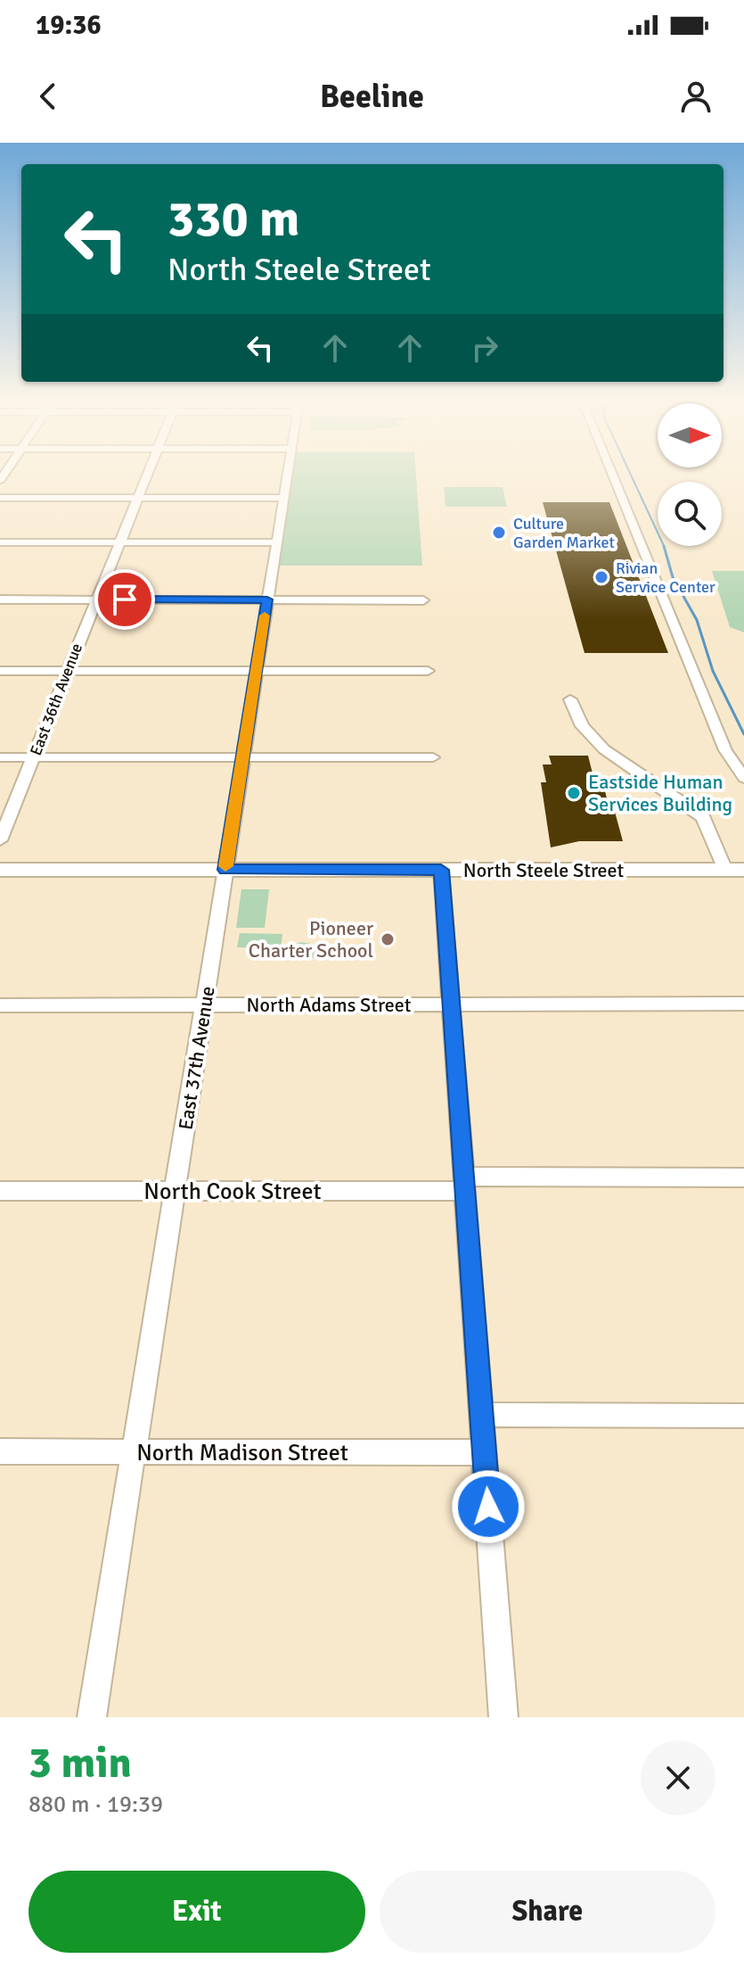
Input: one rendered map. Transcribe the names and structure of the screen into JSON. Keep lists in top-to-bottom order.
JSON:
{
  "streets": {
    "street": [
      "East 36th Avenue",
      "North Steele Street",
      "North Adams Street",
      "East 37th Avenue",
      "North Cook Street",
      "North Madison Street"
    ]
  },
  "crossings": [
    ["North Steele Street", "East 37th Avenue"],
    ["North Adams Street", "East 37th Avenue"],
    ["East 37th Avenue", "North Cook Street"],
    ["East 37th Avenue", "North Madison Street"]
  ],
  "places": [
    "Culture Garden Market",
    "Rivian Service Center",
    "Eastside Human Services Building",
    "Pioneer Charter School"
  ],
  "north": "right",
  "page": {
    "status": "19:36",
    "header": "Beeline",
    "turn": ["330 m", "North Steele Street"],
    "heading": ["3 min", "880 m · 19:39"],
    "buttons": ["Exit", "Share"]
  }
}
